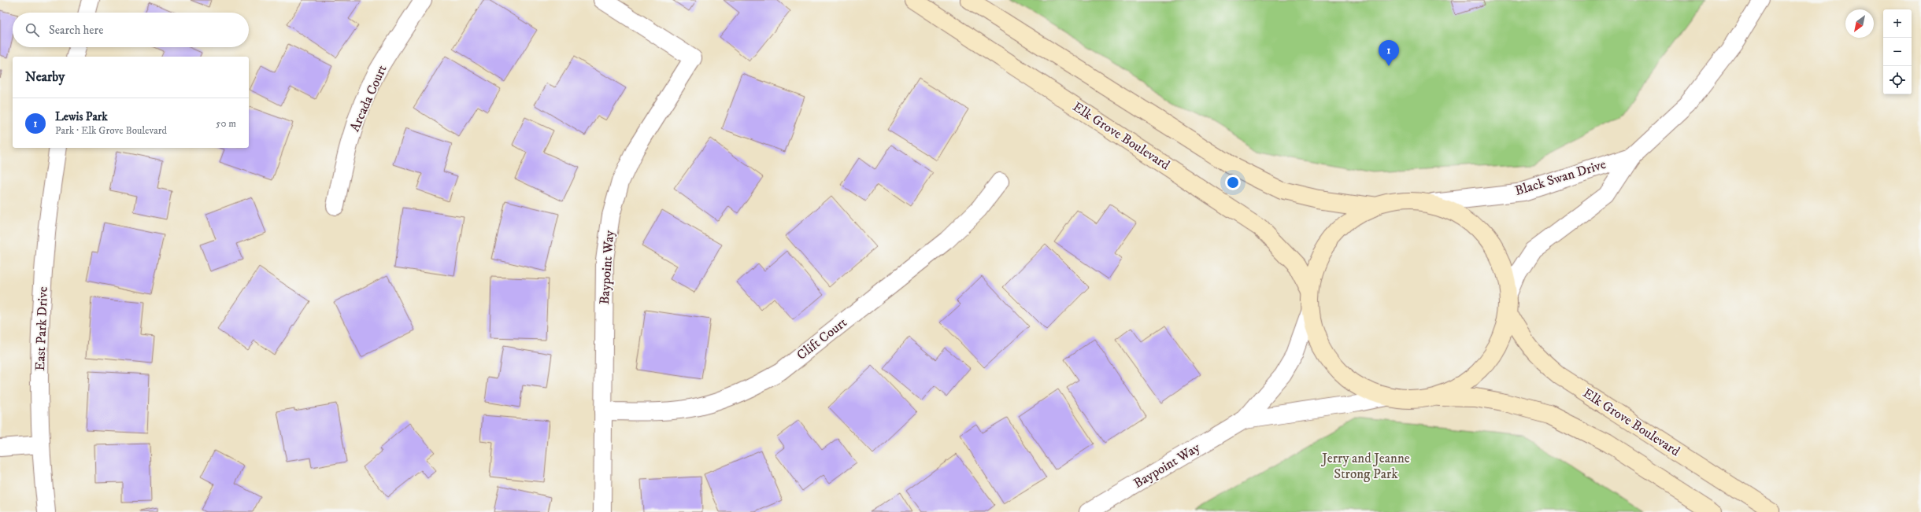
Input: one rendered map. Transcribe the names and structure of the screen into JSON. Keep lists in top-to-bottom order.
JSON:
{
  "streets": {
    "main road": ["Elk Grove Boulevard"],
    "street": [
      "Arcada Court",
      "Black Swan Drive",
      "Baypoint Way",
      "East Park Drive",
      "Clift Court"
    ]
  },
  "crossings": [
    ["Baypoint Way", "Clift Court"]
  ],
  "parks": ["Jerry and Jeanne Strong Park"],
  "north": "bottom left",
  "page": {
    "map_buttons": ["+", "−"],
    "search": "Search here",
    "pins": "1",
    "heading": "Nearby",
    "list": [
      {
        "mark": "1",
        "name": "Lewis Park",
        "note": "Park · Elk Grove Boulevard",
        "value": "50 m"
      }
    ]
  }
}
